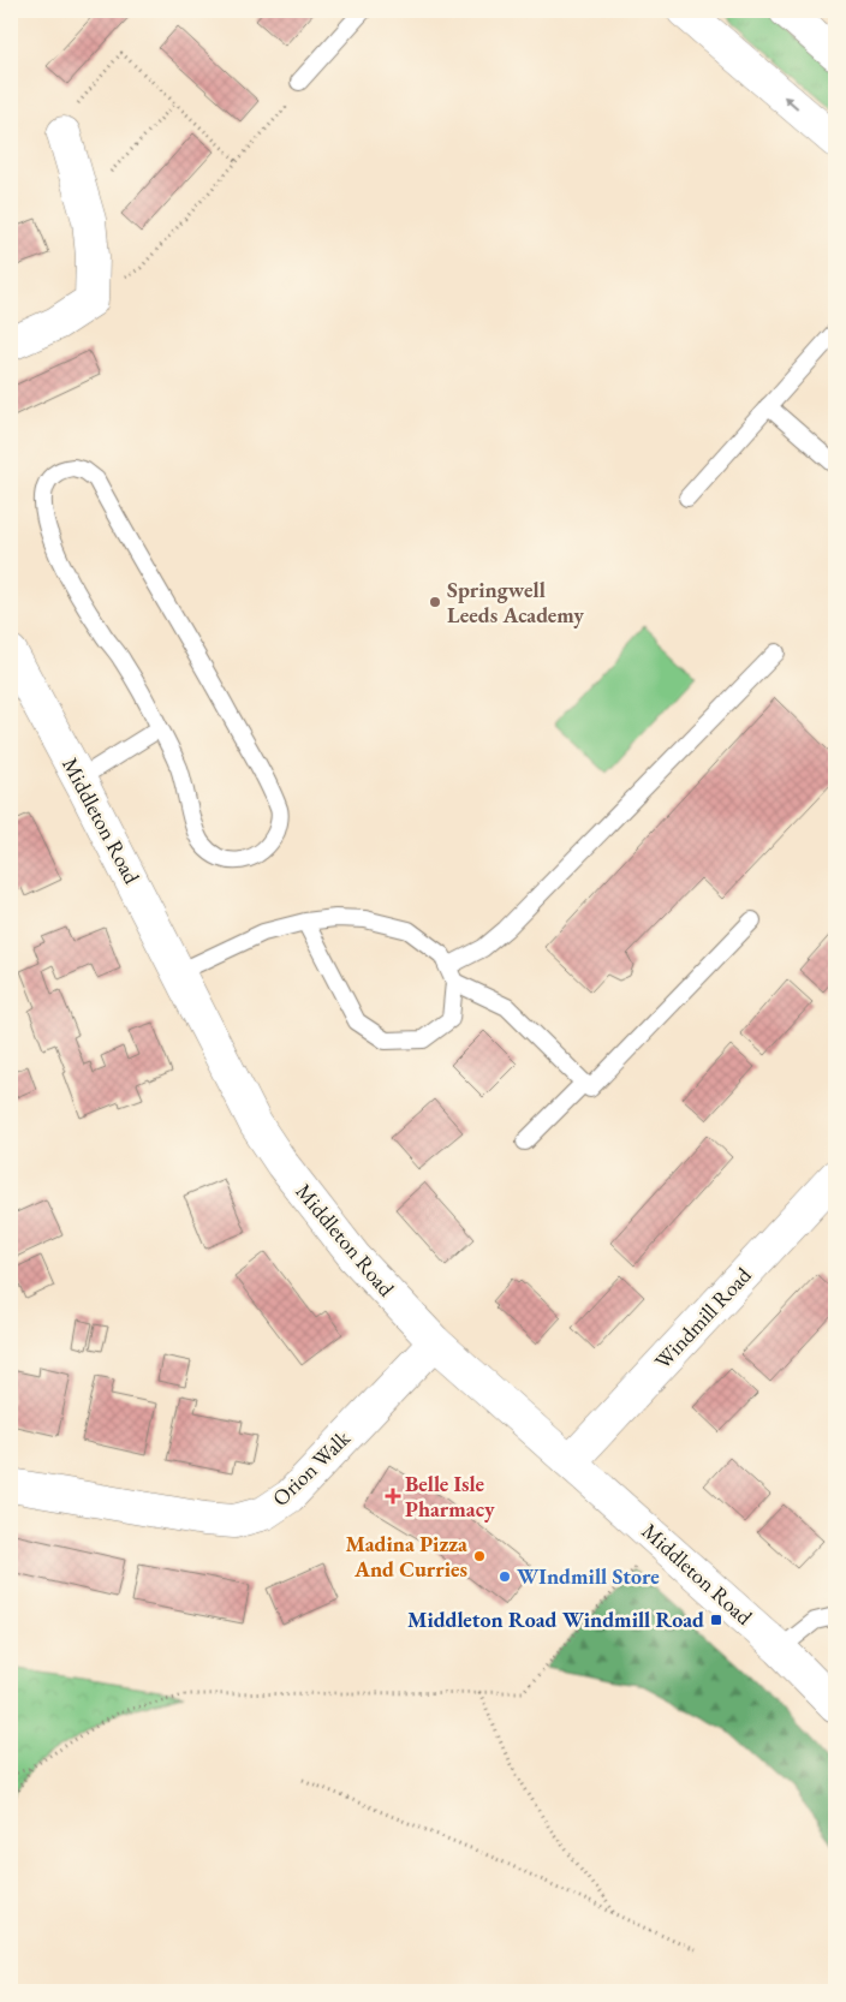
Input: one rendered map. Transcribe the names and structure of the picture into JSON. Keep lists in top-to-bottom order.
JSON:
{
  "streets": {
    "street": ["Middleton Road", "Windmill Road", "Orion Walk"]
  },
  "crossings": [
    ["Middleton Road", "Windmill Road"],
    ["Middleton Road", "Orion Walk"]
  ],
  "places": {
    "other": ["Springwell Leeds Academy", "Madina Pizza And Curries", "WIndmill Store"],
    "health": ["Belle Isle Pharmacy"],
    "transit": ["Middleton Road Windmill Road"]
  }
}
